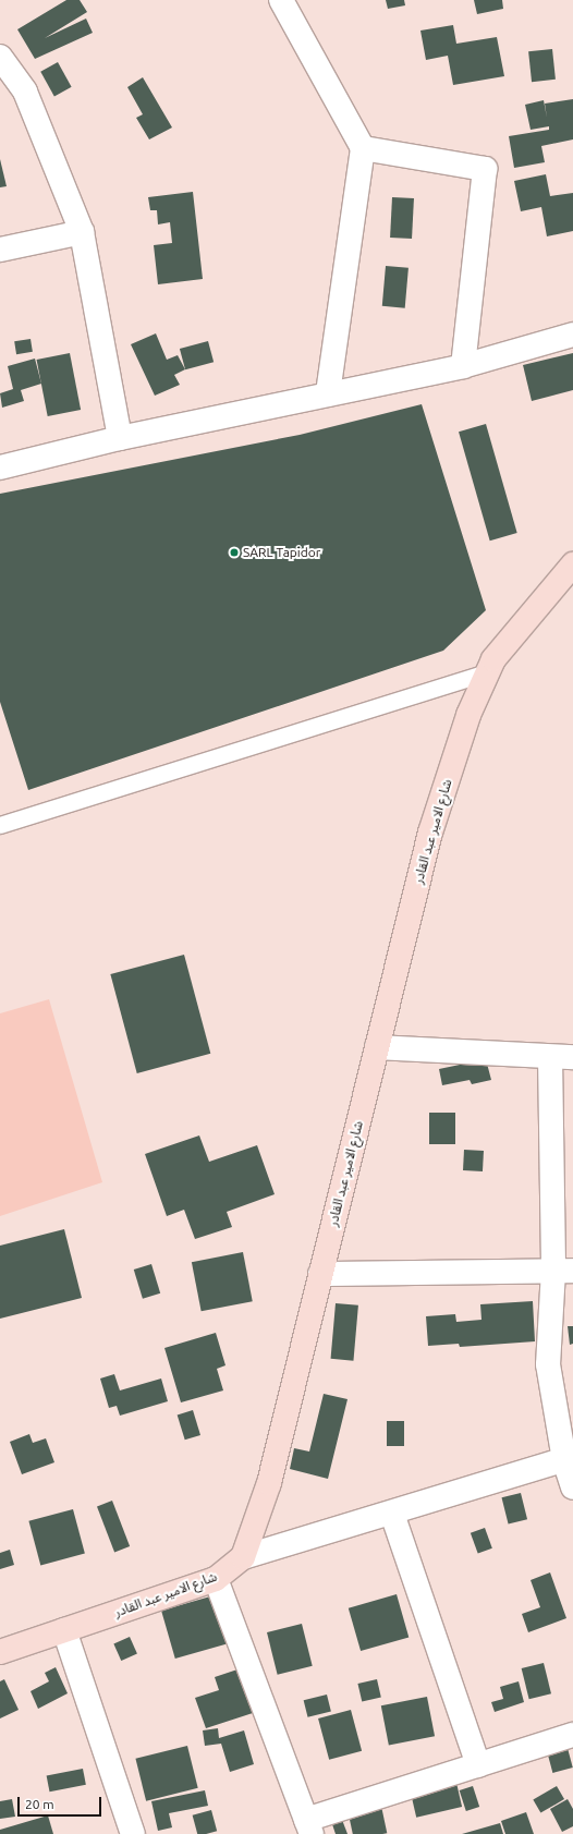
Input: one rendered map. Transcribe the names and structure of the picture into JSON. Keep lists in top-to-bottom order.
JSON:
{
  "streets": {
    "main road": ["شارع الامير عبد القادر"]
  },
  "places": ["SARL Tapidor"],
  "scale_bar": "20 m"
}
